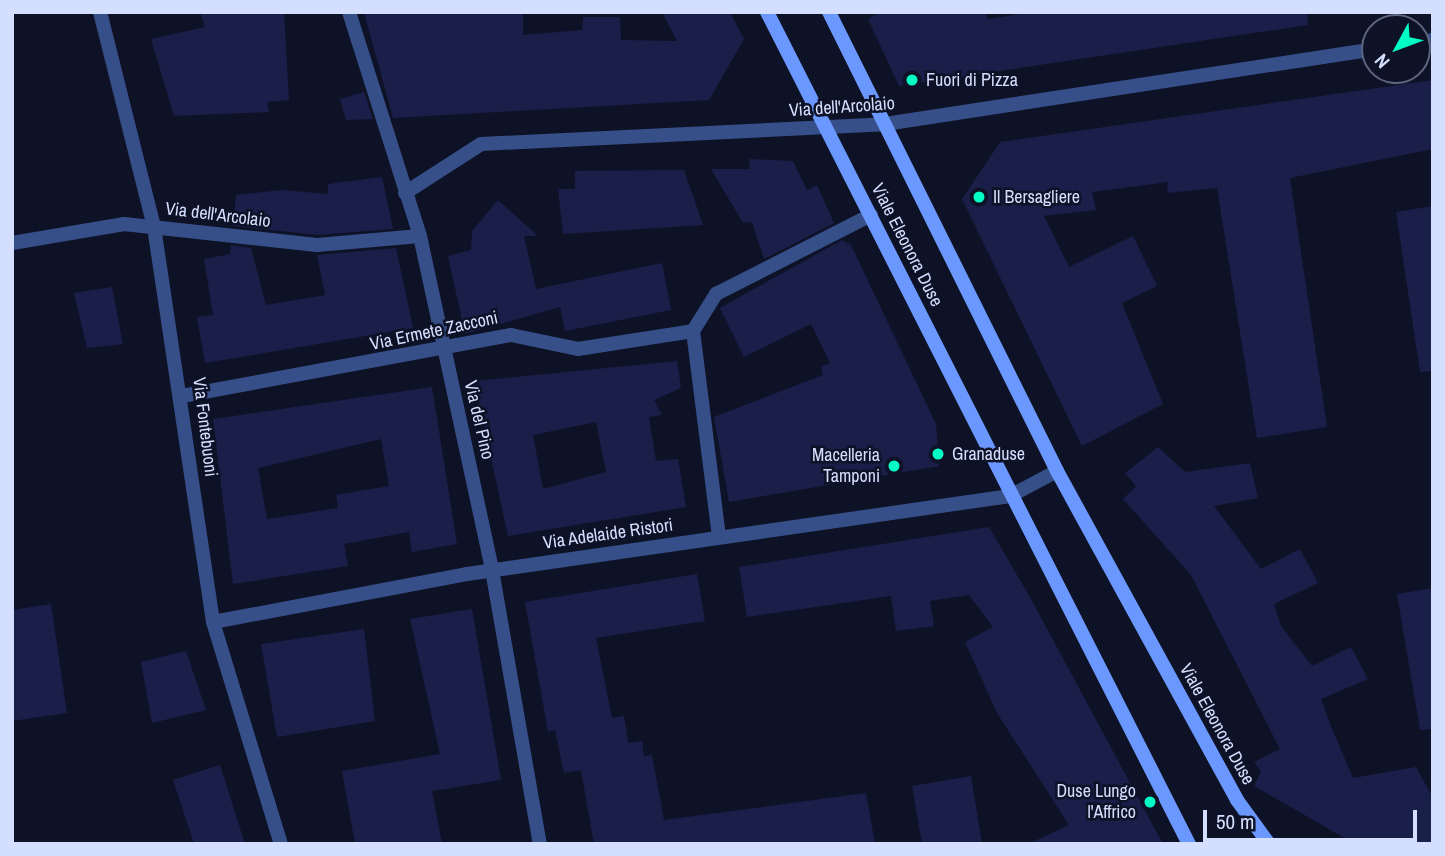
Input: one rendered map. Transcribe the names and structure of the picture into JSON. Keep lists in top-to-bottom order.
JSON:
{
  "streets": {
    "main road": ["Viale Eleonora Duse"],
    "street": [
      "Via dell'Arcolaio",
      "Via Ermete Zacconi",
      "Via del Pino",
      "Via Fontebuoni",
      "Via Adelaide Ristori"
    ]
  },
  "crossings": [
    ["Via dell'Arcolaio", "Viale Eleonora Duse"],
    ["Via dell'Arcolaio", "Via del Pino"],
    ["Via dell'Arcolaio", "Via Fontebuoni"],
    ["Viale Eleonora Duse", "Via Adelaide Ristori"],
    ["Via Ermete Zacconi", "Via del Pino"],
    ["Via Ermete Zacconi", "Via Fontebuoni"],
    ["Via del Pino", "Via Adelaide Ristori"],
    ["Via Fontebuoni", "Via Adelaide Ristori"]
  ],
  "places": [
    "Fuori di Pizza",
    "Il Bersagliere",
    "Granaduse",
    "Macelleria Tamponi",
    "Duse Lungo l'Affrico"
  ],
  "scale_bar": "50 m",
  "north": "bottom left"
}
